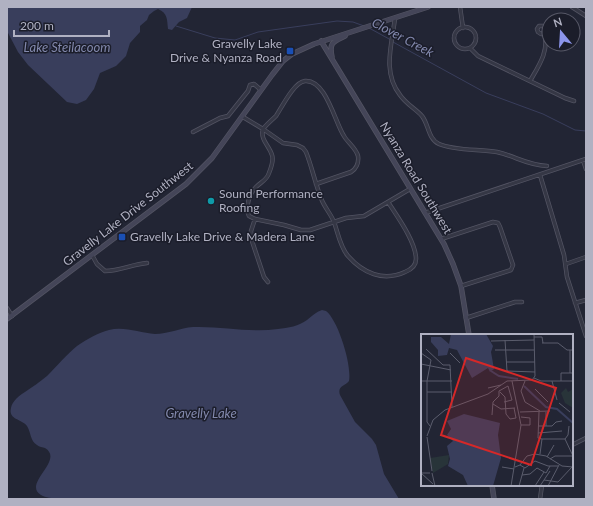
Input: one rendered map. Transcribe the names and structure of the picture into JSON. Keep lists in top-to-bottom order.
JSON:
{
  "streets": {
    "main road": ["Nyanza Road Southwest", "Gravelly Lake Drive Southwest"]
  },
  "crossings": [
    ["Nyanza Road Southwest", "Gravelly Lake Drive Southwest"]
  ],
  "water": ["Clover Creek", "Lake Steilacoom", "Gravelly Lake"],
  "places": {
    "transit": ["Gravelly Lake Drive & Nyanza Road", "Gravelly Lake Drive & Madera Lane"],
    "other": ["Sound Performance Roofing"]
  },
  "scale_bar": "200 m",
  "north": "top"
}
